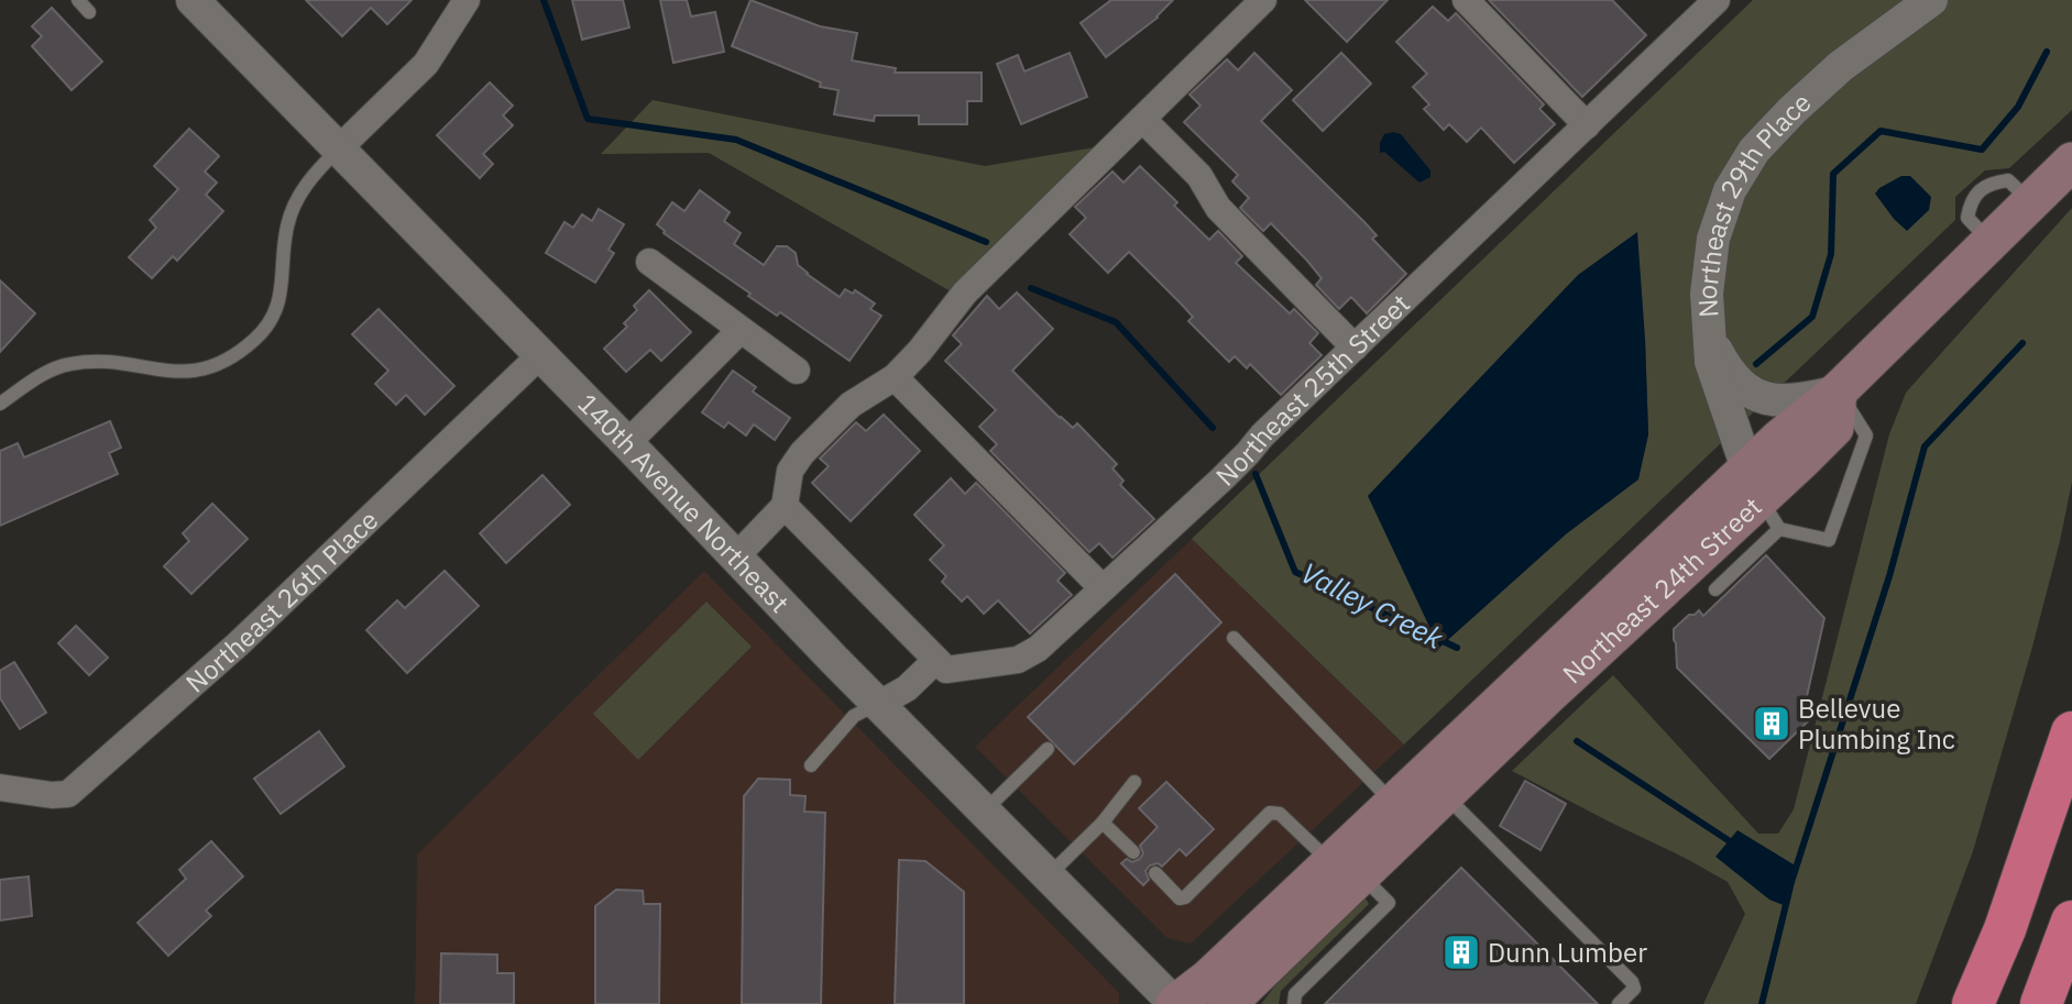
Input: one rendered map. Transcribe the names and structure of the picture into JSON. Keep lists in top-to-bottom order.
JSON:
{
  "streets": {
    "main road": ["Northeast 24th Street"],
    "street": [
      "Northeast 29th Place",
      "Northeast 25th Street",
      "140th Avenue Northeast",
      "Northeast 26th Place"
    ]
  },
  "crossings": [
    ["Northeast 29th Place", "Northeast 24th Street"],
    ["140th Avenue Northeast", "Northeast 26th Place"]
  ],
  "water": ["Valley Creek"],
  "places": {
    "building": ["Bellevue Plumbing Inc", "Dunn Lumber"]
  }
}
